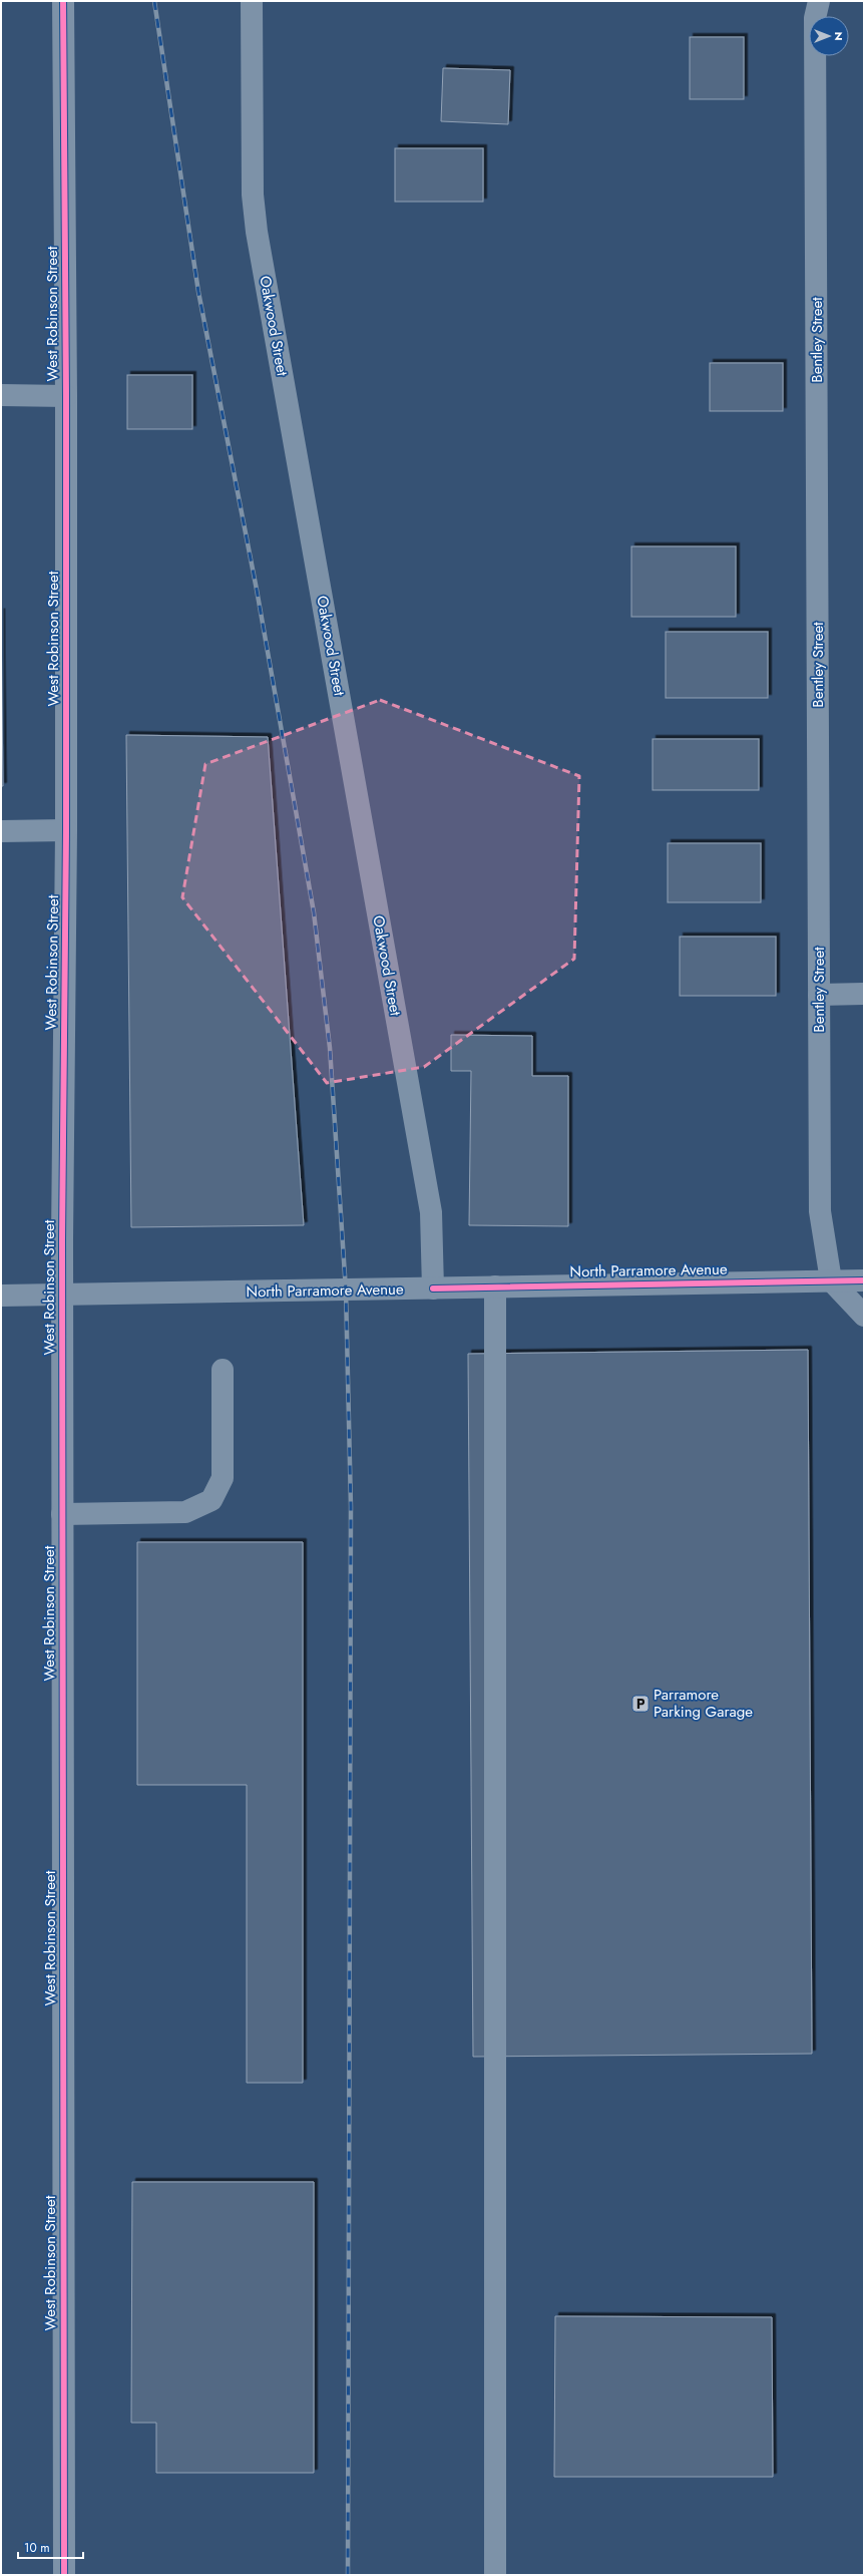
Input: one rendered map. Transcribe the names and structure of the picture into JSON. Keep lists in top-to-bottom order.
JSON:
{
  "streets": {
    "street": [
      "West Robinson Street",
      "Oakwood Street",
      "Bentley Street",
      "North Parramore Avenue"
    ]
  },
  "crossings": [
    ["West Robinson Street", "North Parramore Avenue"],
    ["Oakwood Street", "North Parramore Avenue"],
    ["Bentley Street", "North Parramore Avenue"]
  ],
  "places": {
    "parking": ["Parramore Parking Garage"]
  },
  "scale_bar": "10 m",
  "north": "right"
}
